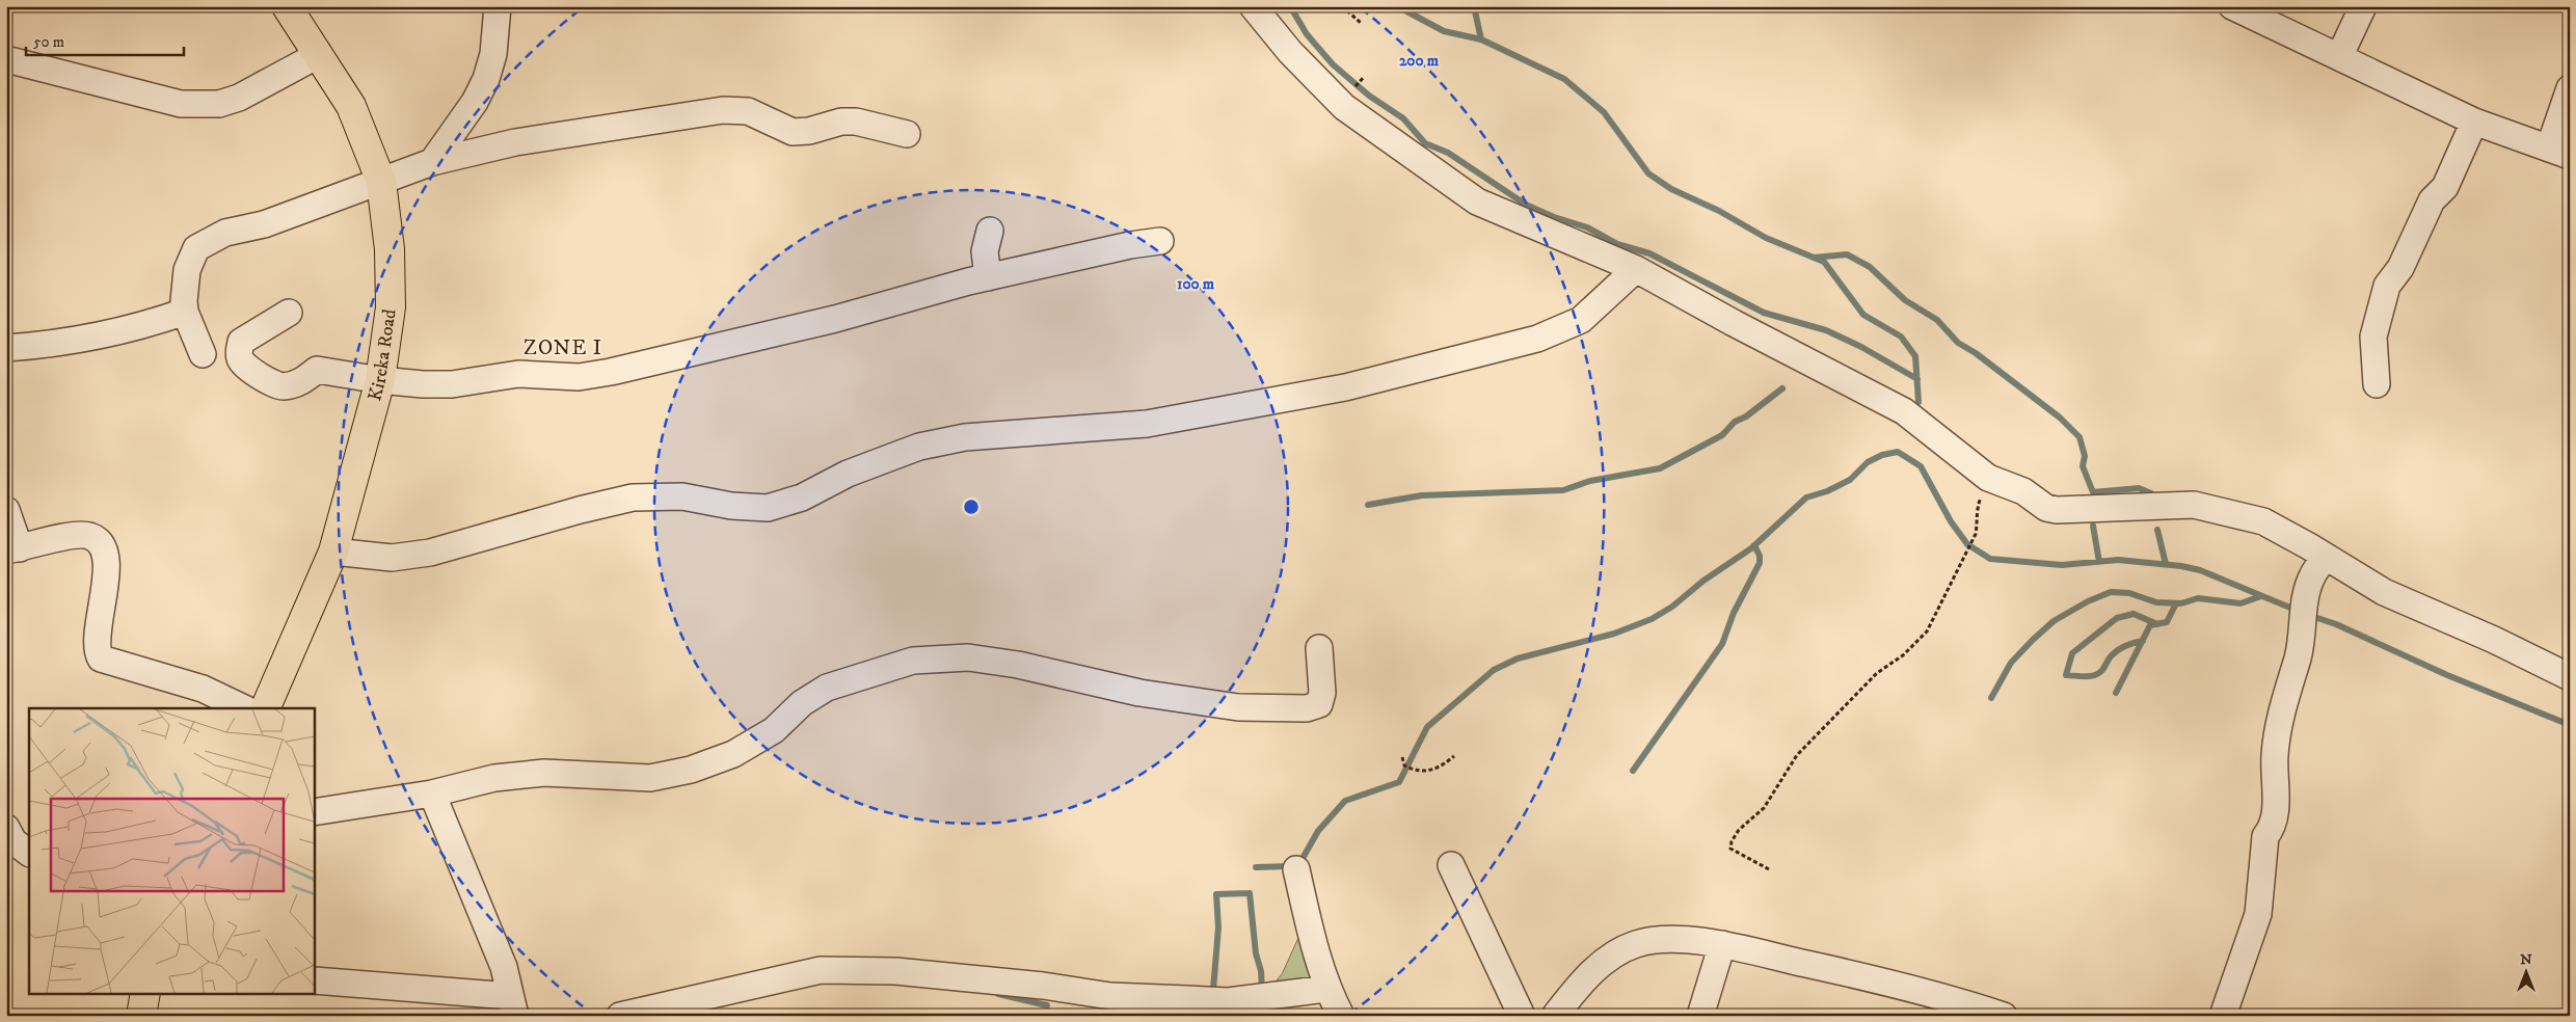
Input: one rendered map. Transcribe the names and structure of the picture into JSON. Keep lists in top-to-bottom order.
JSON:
{
  "streets": {
    "main road": ["Kireka Road"]
  },
  "districts": ["ZONE I"],
  "scale_bar": "50 m",
  "north": "top",
  "rings": ["200 m", "100 m"]
}
